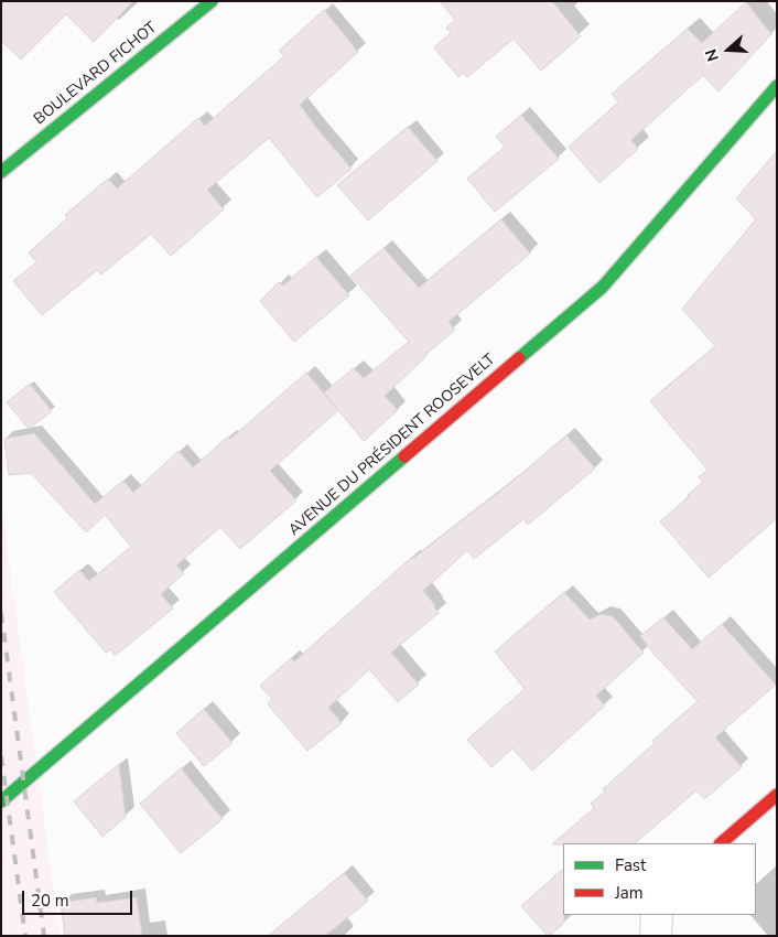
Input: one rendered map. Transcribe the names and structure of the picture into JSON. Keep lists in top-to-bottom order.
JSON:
{
  "streets": {
    "street": ["BOULEVARD FICHOT", "AVENUE DU PRÉSIDENT ROOSEVELT"]
  },
  "legend": ["Fast", "Jam"],
  "scale_bar": "20 m",
  "north": "left"
}
